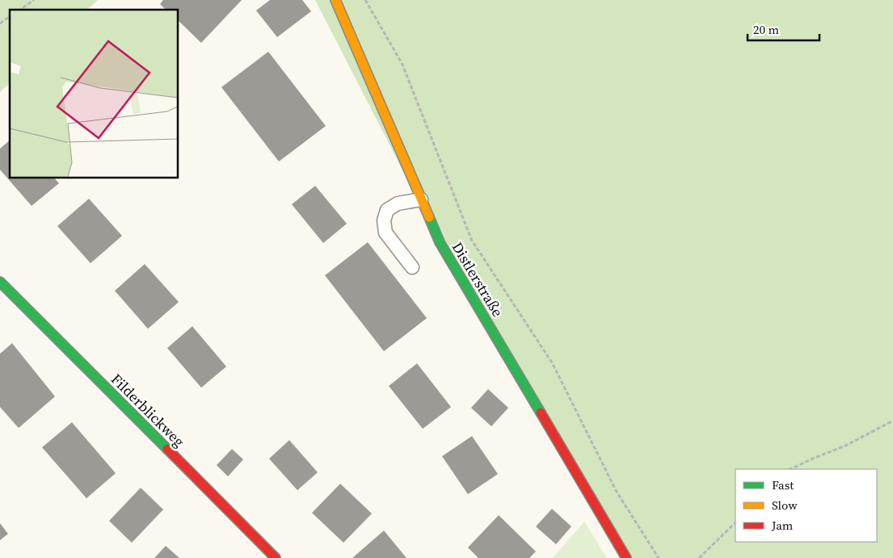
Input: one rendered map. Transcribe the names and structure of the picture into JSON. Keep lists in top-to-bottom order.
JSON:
{
  "streets": {
    "street": ["Distlerstraße", "Filderblickweg"]
  },
  "legend": ["Fast", "Slow", "Jam"],
  "scale_bar": "20 m"
}
